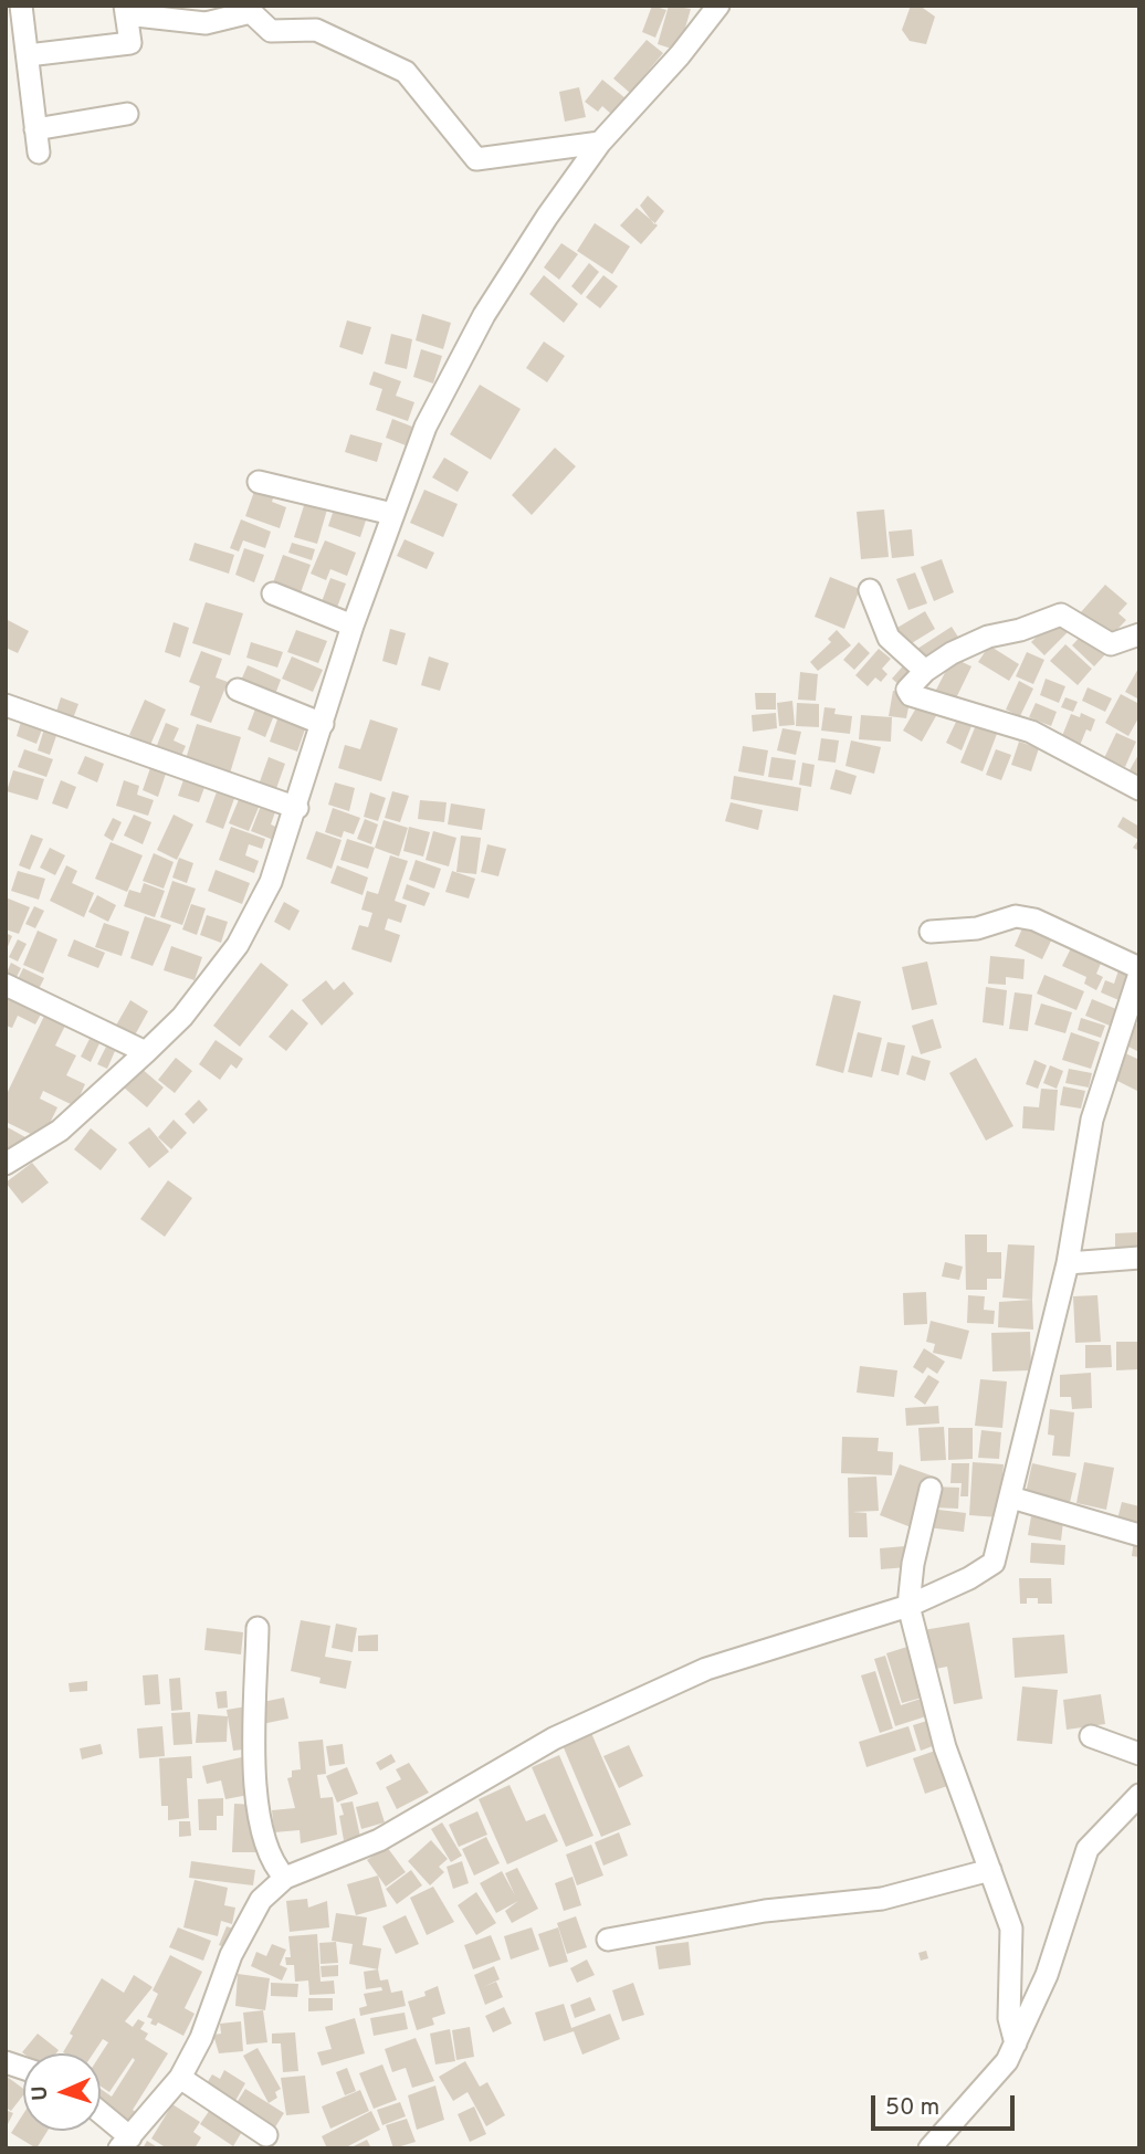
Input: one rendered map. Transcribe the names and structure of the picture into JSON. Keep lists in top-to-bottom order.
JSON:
{
  "scale_bar": "50 m",
  "north": "left"
}
